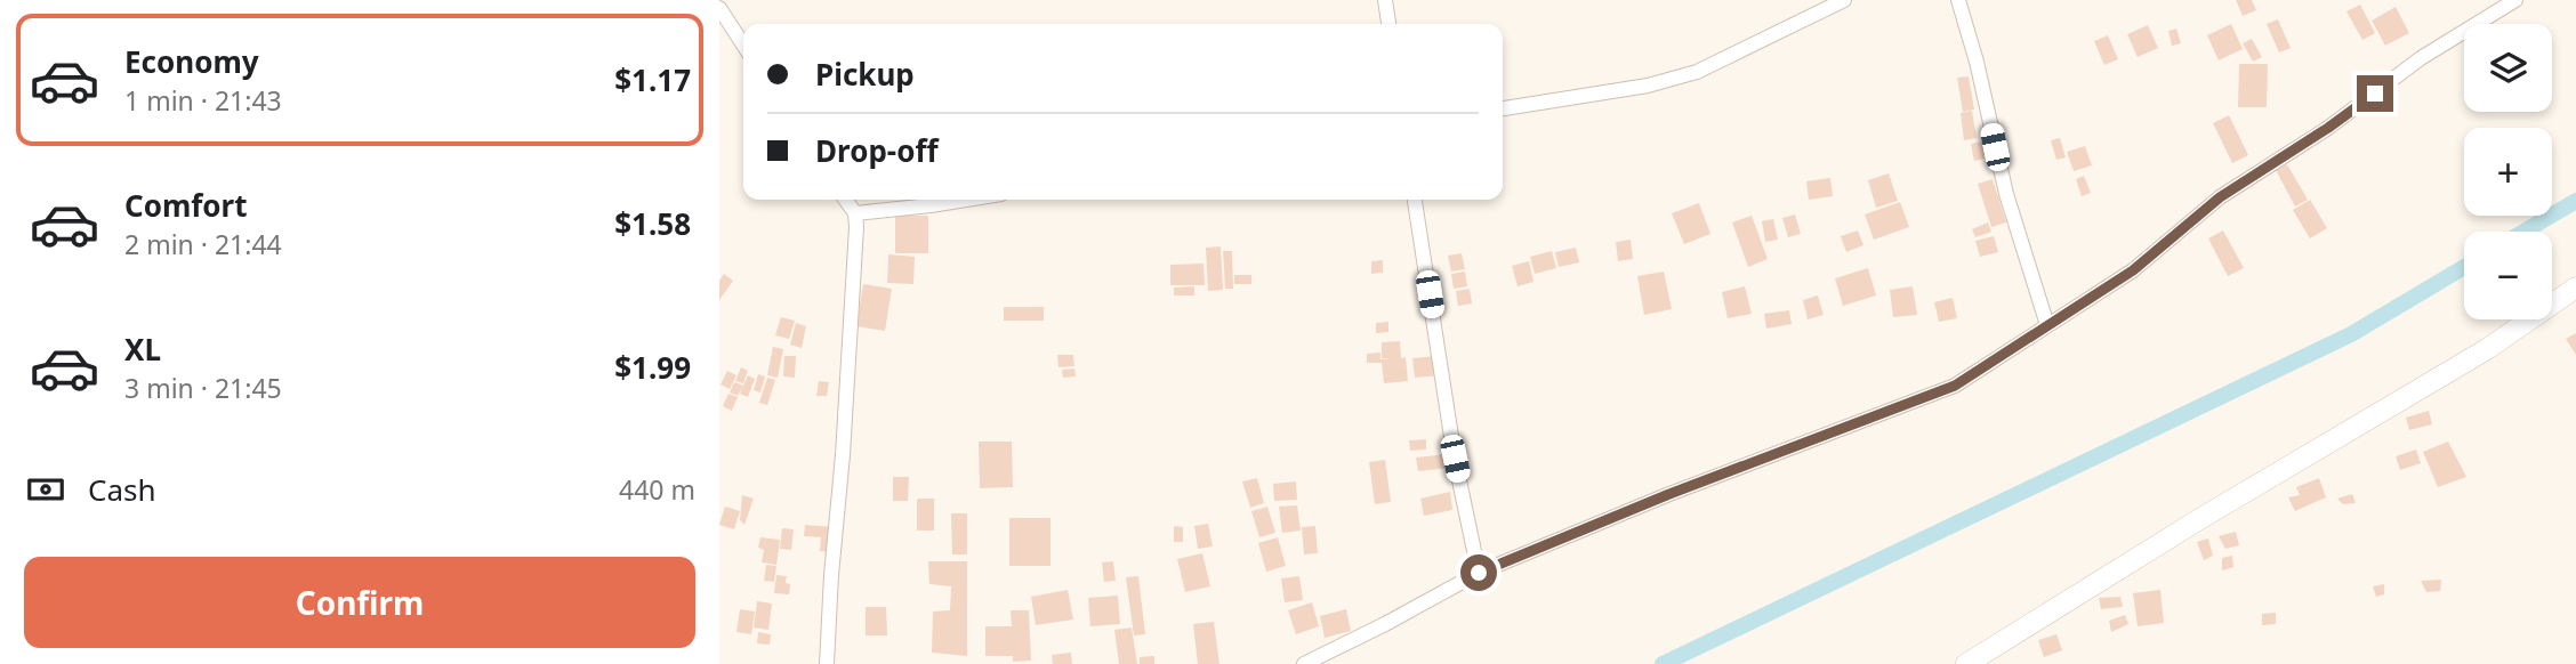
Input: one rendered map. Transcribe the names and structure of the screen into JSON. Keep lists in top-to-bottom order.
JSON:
{
  "page": {
    "list": [
      {
        "name": "Economy",
        "note": "1 min · 21:43",
        "value": "$1.17"
      },
      {
        "name": "Comfort",
        "note": "2 min · 21:44",
        "value": "$1.58"
      },
      {
        "name": "XL",
        "note": "3 min · 21:45",
        "value": "$1.99"
      }
    ],
    "map_buttons": ["+", "−"],
    "banner": ["Pickup", "Drop-off"],
    "pay": ["Cash", "440 m"],
    "buttons": "Confirm"
  }
}
